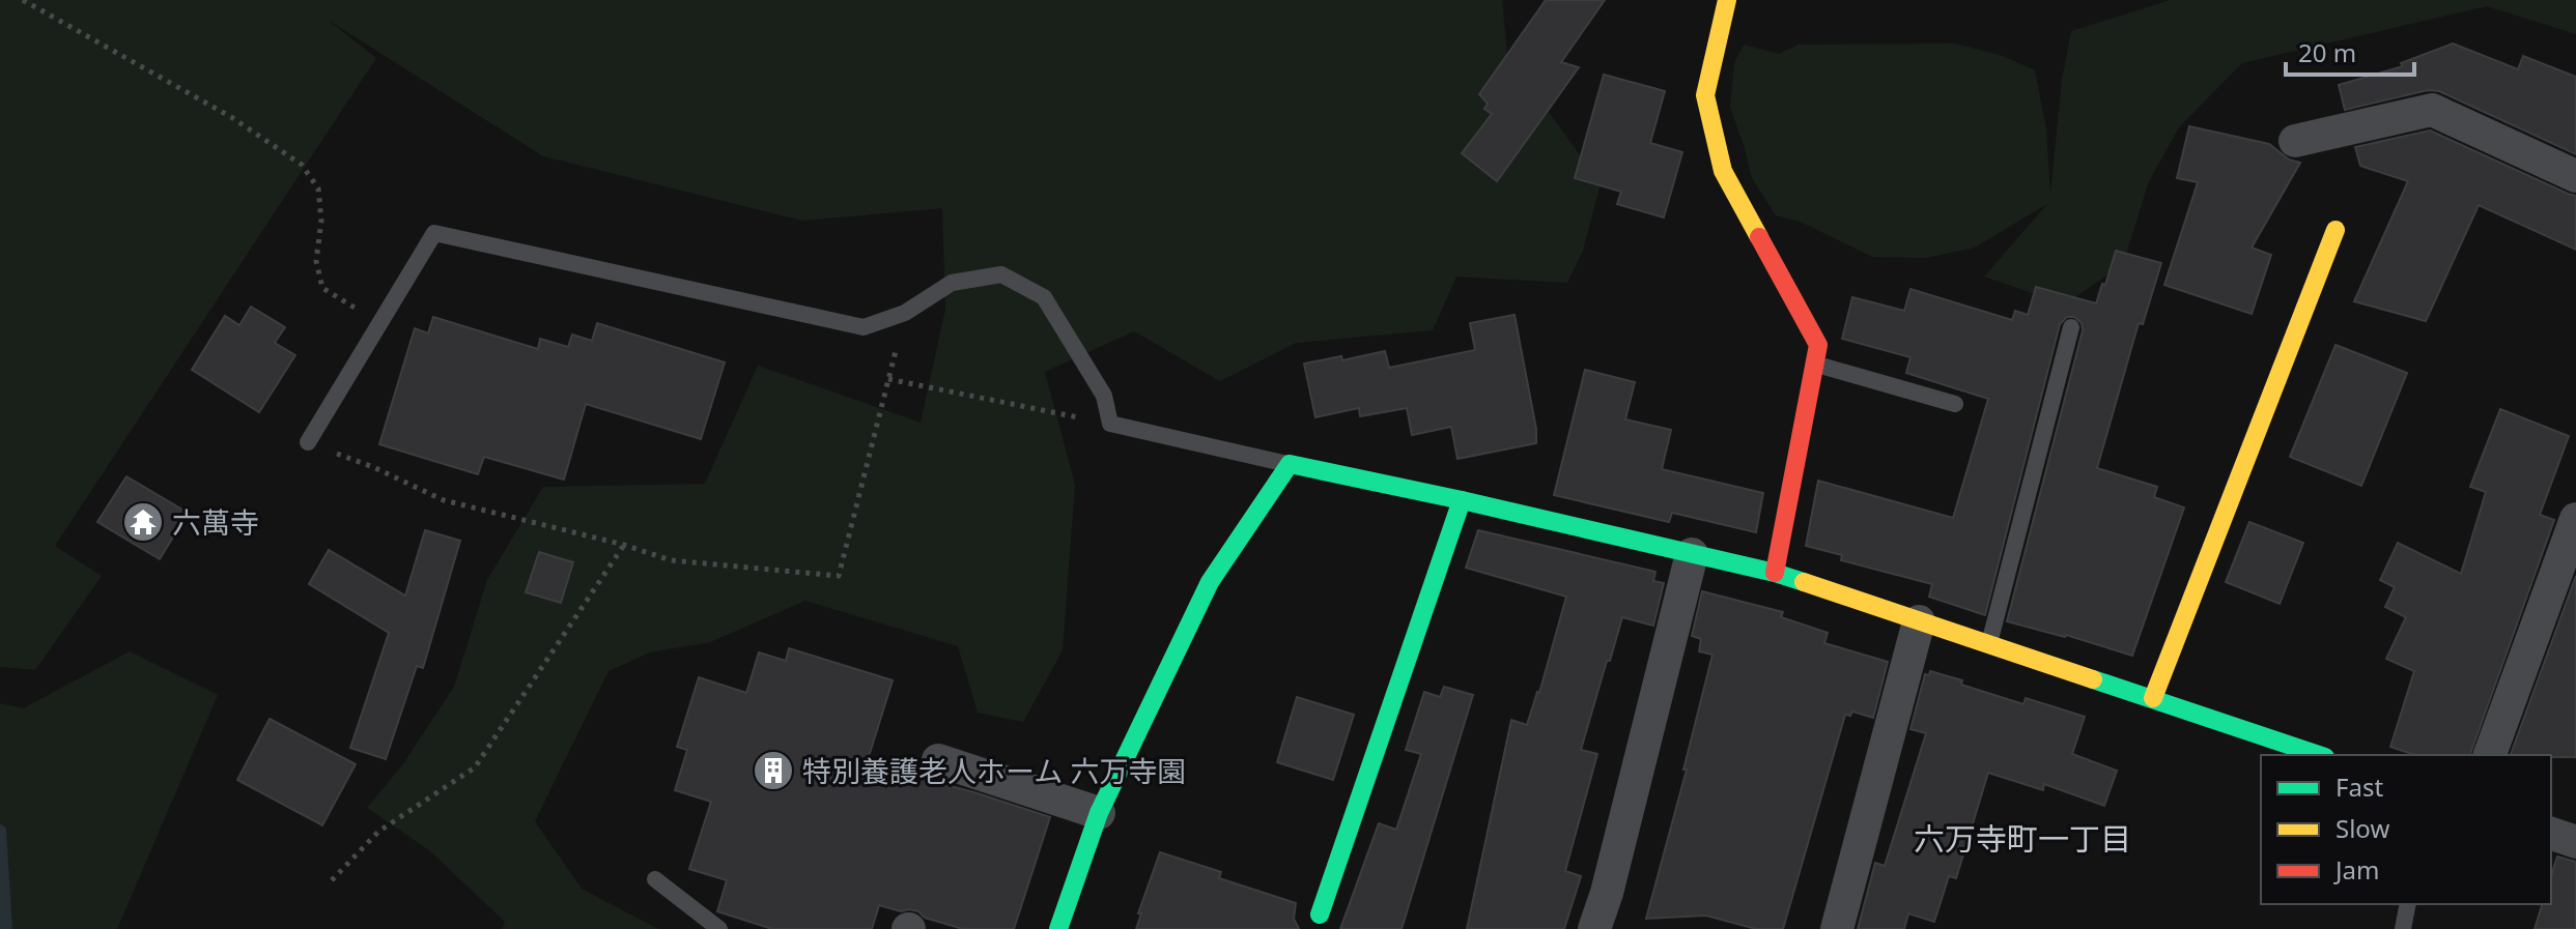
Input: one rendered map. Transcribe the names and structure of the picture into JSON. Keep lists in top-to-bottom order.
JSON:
{
  "districts": ["六万寺町一丁目"],
  "places": {
    "temple": ["六萬寺"],
    "building": ["特別養護老人ホーム 六万寺園"]
  },
  "legend": ["Fast", "Slow", "Jam"],
  "scale_bar": "20 m"
}
